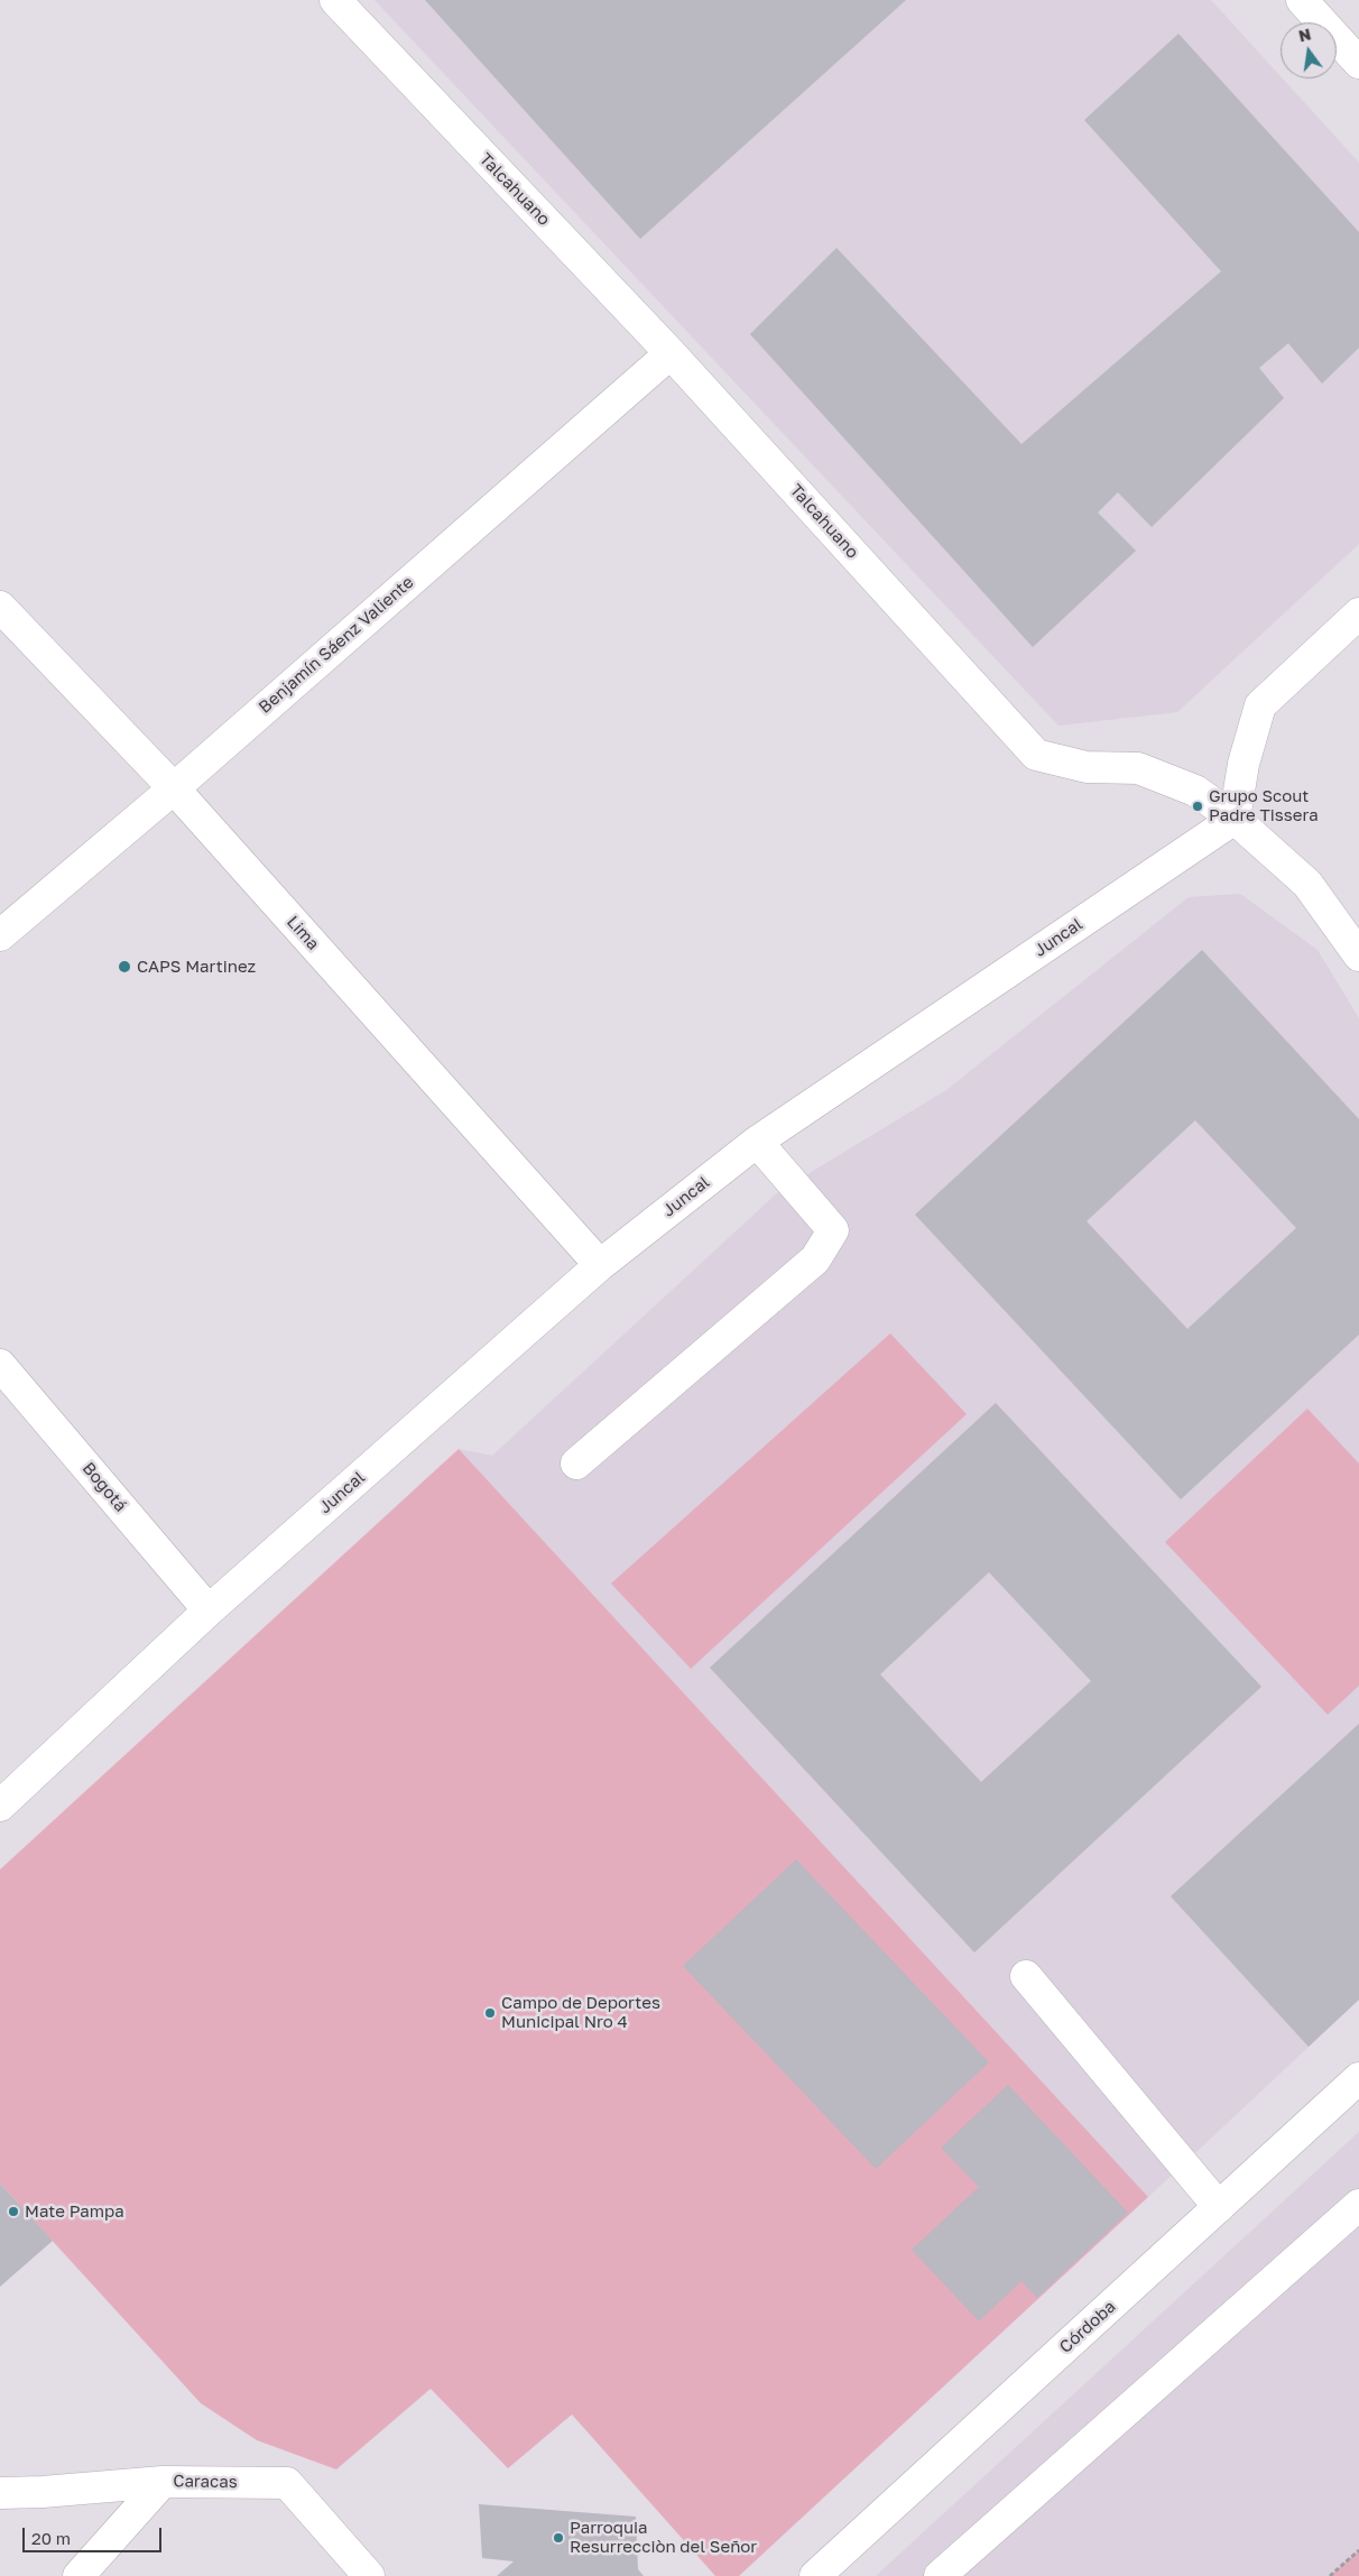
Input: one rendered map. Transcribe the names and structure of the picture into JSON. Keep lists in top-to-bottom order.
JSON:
{
  "streets": {
    "street": [
      "Talcahuano",
      "Benjamín Sáenz Valiente",
      "Lima",
      "Juncal",
      "Bogotá",
      "Córdoba",
      "Caracas"
    ]
  },
  "crossings": [
    ["Talcahuano", "Benjamín Sáenz Valiente"],
    ["Talcahuano", "Juncal"],
    ["Benjamín Sáenz Valiente", "Lima"],
    ["Lima", "Juncal"],
    ["Juncal", "Bogotá"]
  ],
  "places": [
    "Grupo Scout Padre Tissera",
    "CAPS Martinez",
    "Campo de Deportes Municipal Nro 4",
    "Mate Pampa",
    "Parroquia Resurrecciòn del Señor"
  ],
  "scale_bar": "20 m",
  "north": "top"
}
